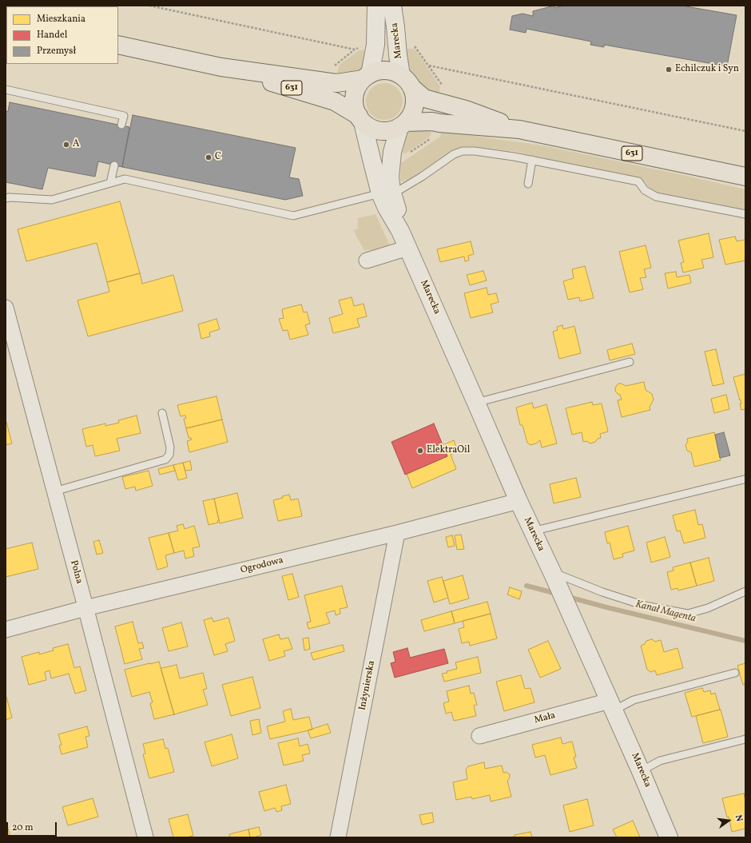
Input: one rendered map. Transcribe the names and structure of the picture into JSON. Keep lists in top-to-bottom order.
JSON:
{
  "streets": {
    "main road": ["631"],
    "street": [
      "Marecka",
      "Ogrodowa",
      "Polna",
      "Inżynierska",
      "Mała"
    ]
  },
  "crossings": [
    ["Marecka", "631"],
    ["Marecka", "Ogrodowa"],
    ["Marecka", "Mała"],
    ["Ogrodowa", "Polna"],
    ["Ogrodowa", "Inżynierska"]
  ],
  "water": ["Kanał Magenta"],
  "places": [
    "Echilczuk i Syn",
    "A",
    "C",
    "ElektraOil"
  ],
  "legend": ["Mieszkania", "Handel", "Przemysł"],
  "scale_bar": "20 m",
  "north": "right"
}
